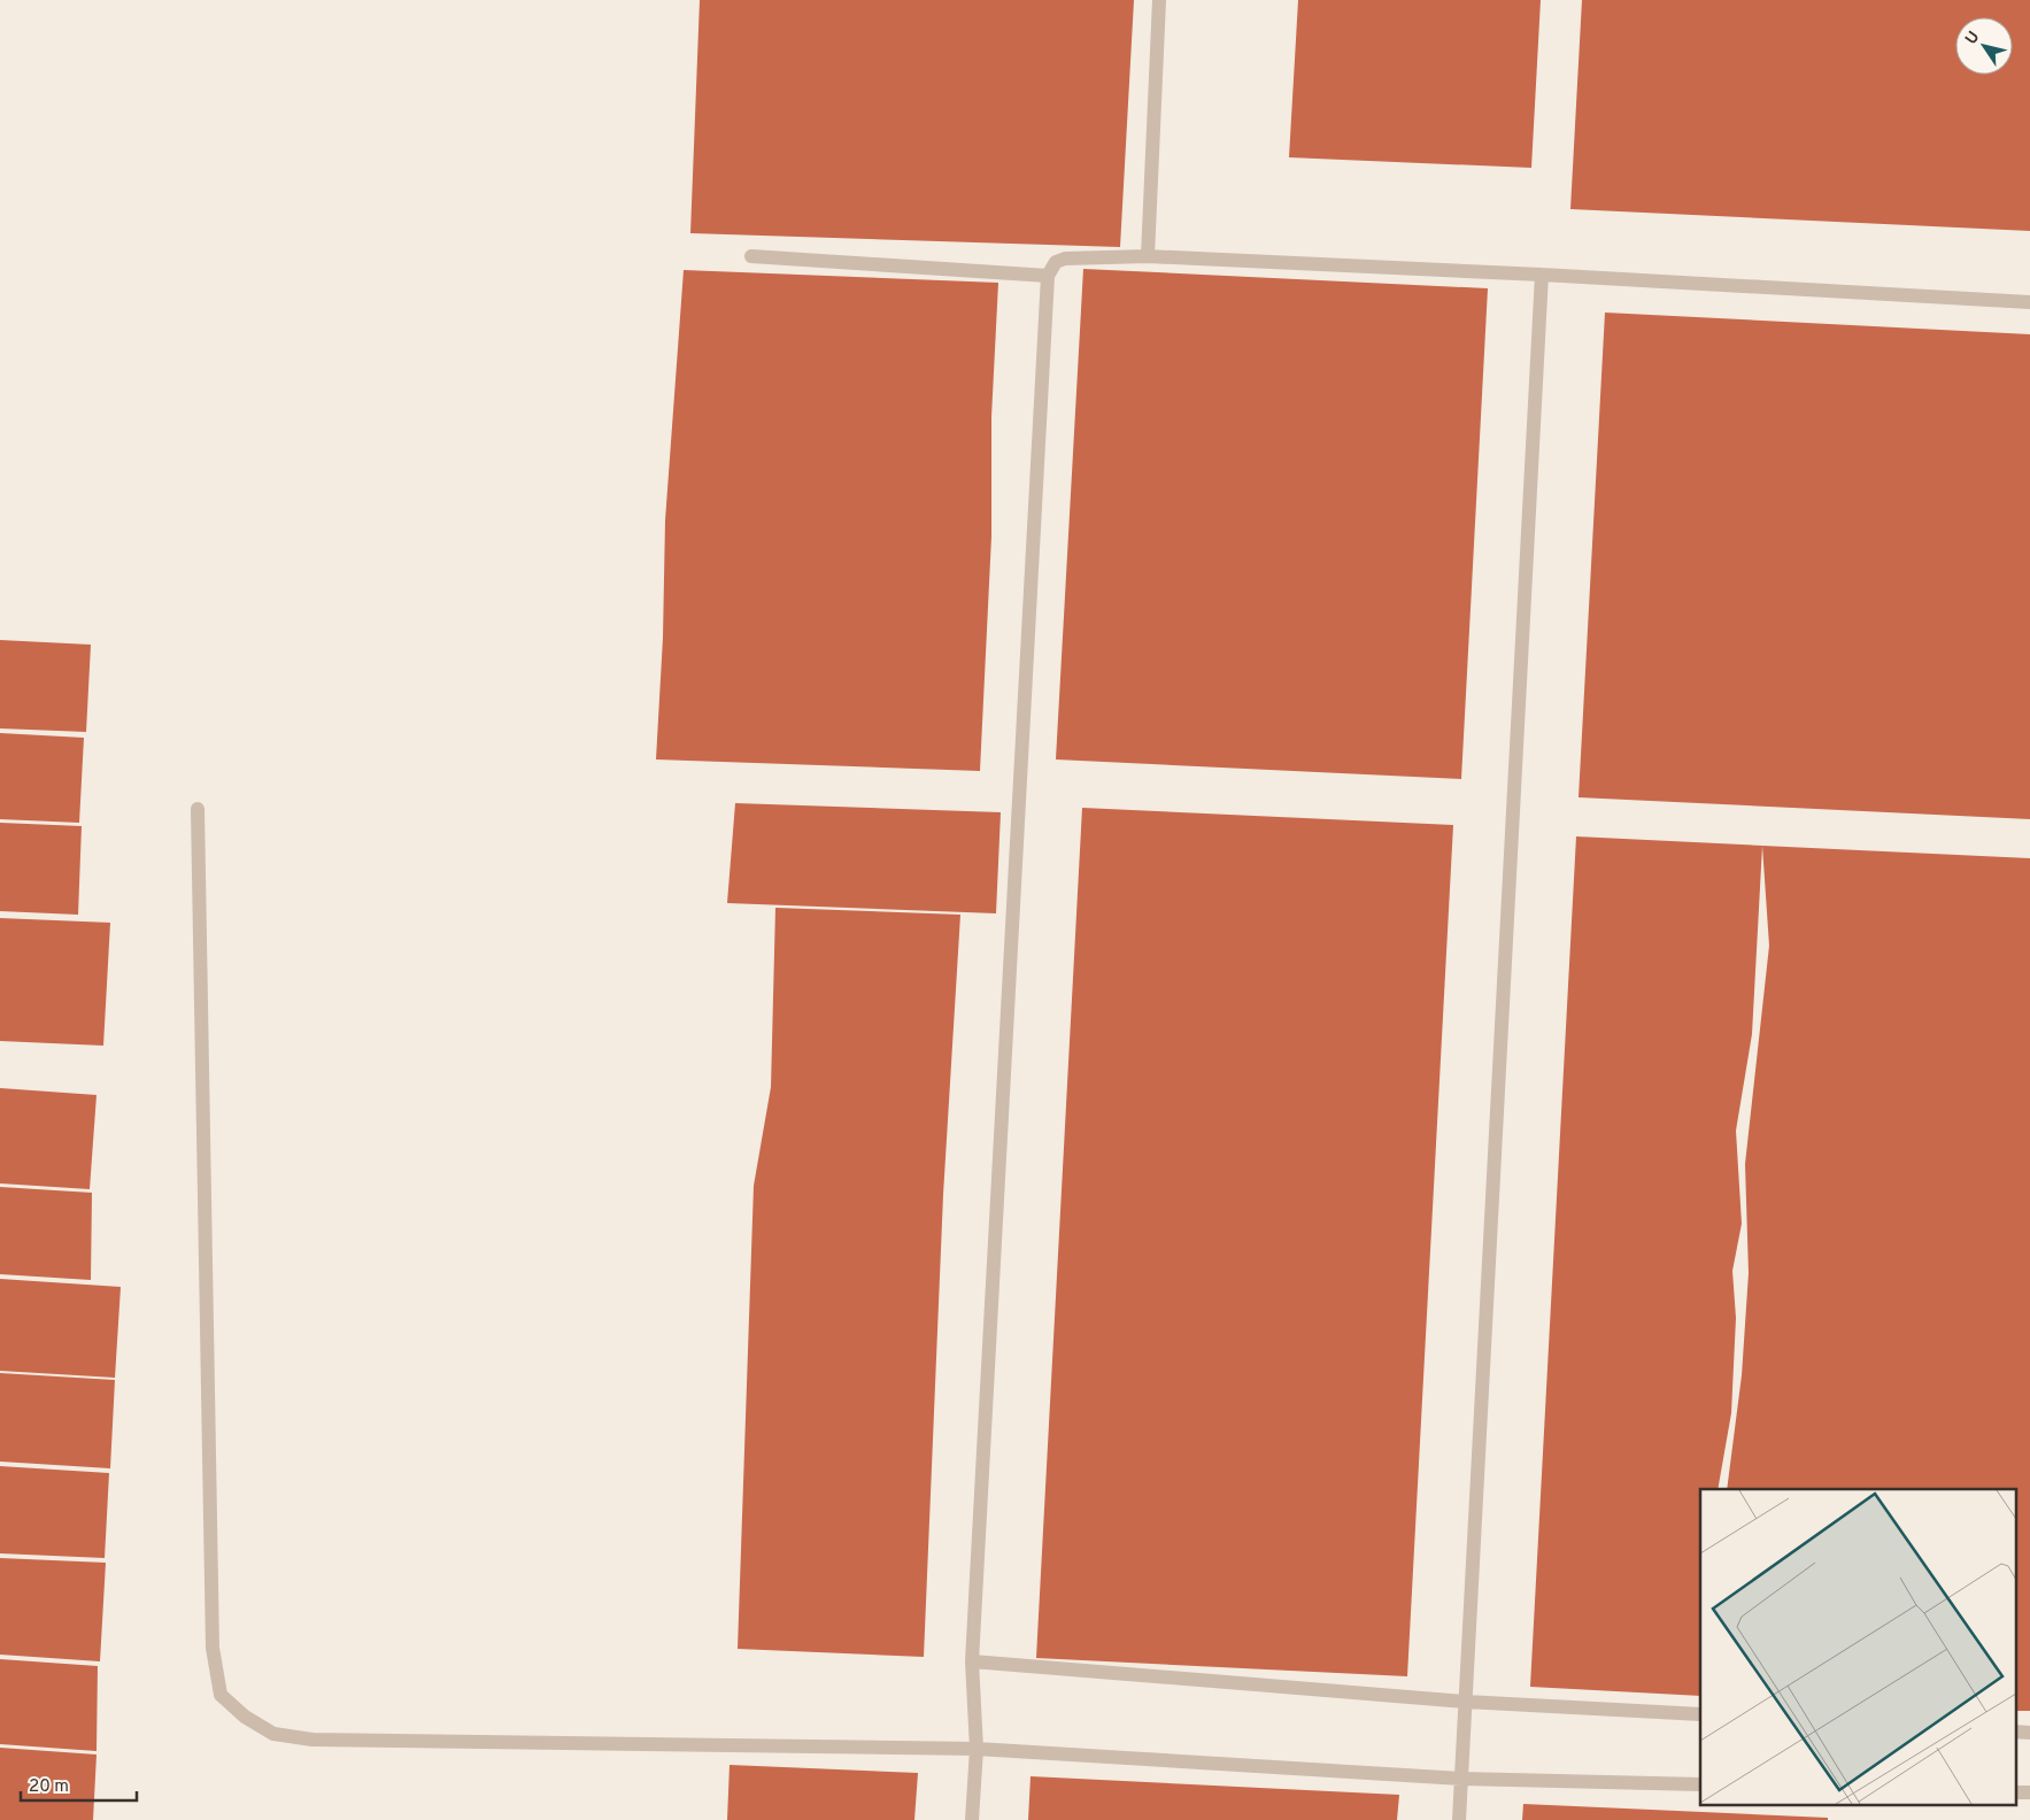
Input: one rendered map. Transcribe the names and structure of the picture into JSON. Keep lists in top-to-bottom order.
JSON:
{
  "scale_bar": "20 m",
  "north": "top left"
}
